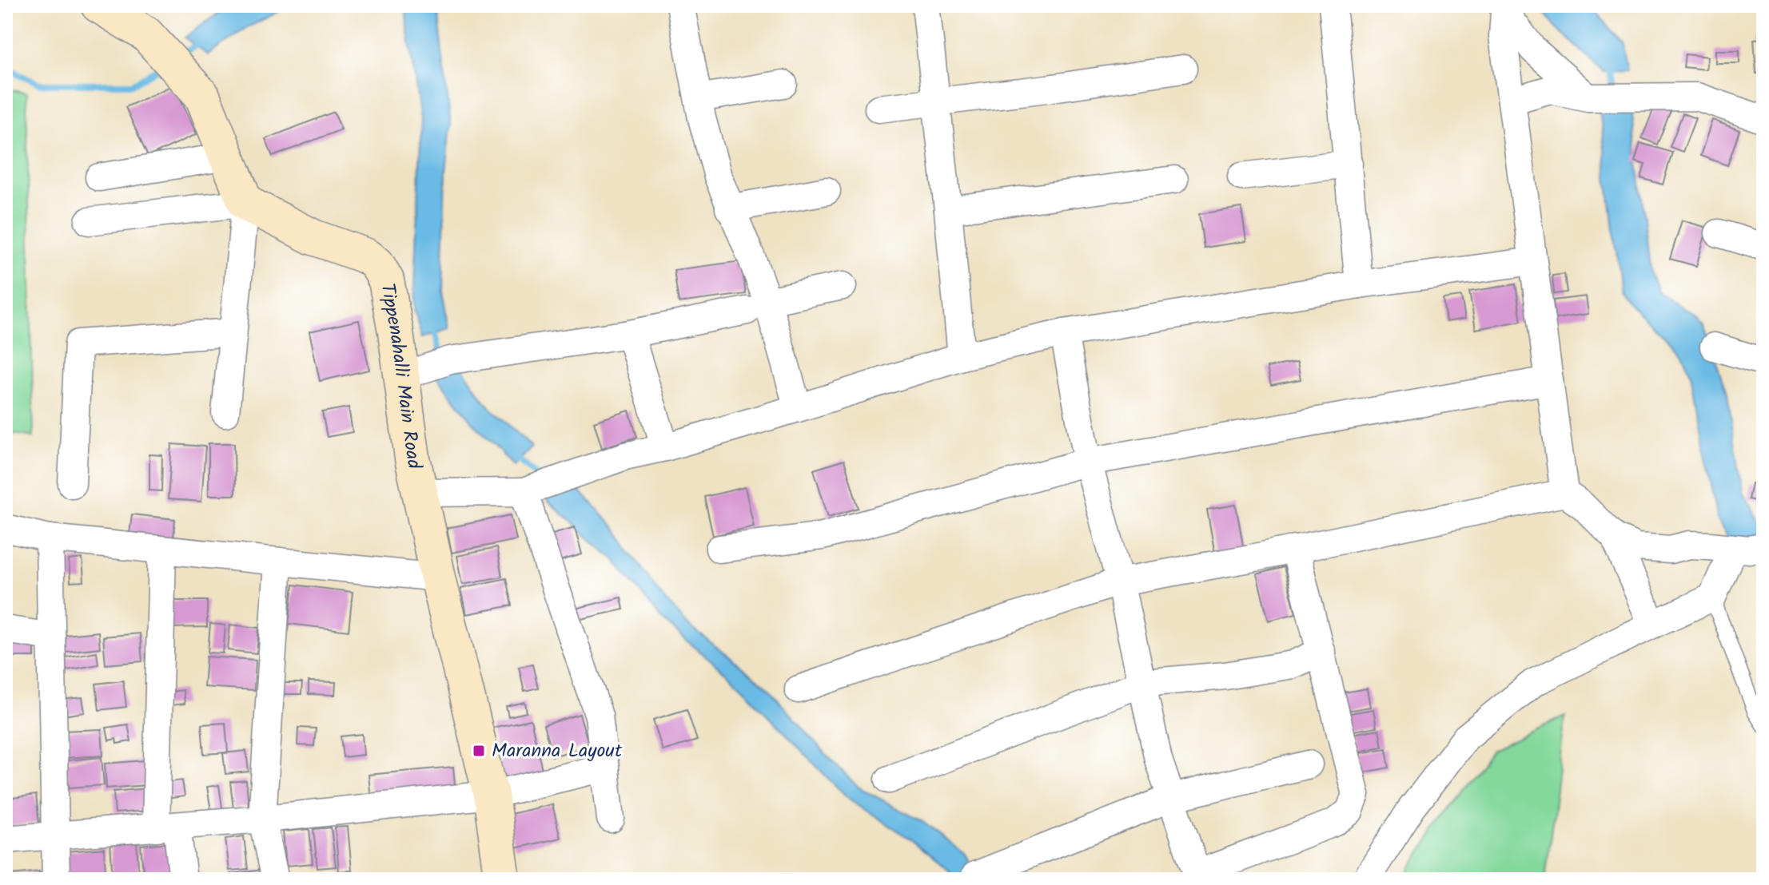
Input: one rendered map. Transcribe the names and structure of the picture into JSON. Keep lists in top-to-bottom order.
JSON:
{
  "streets": {
    "street": ["Tippenahalli Main Road"]
  },
  "places": {
    "transit": ["Maranna Layout"]
  }
}
